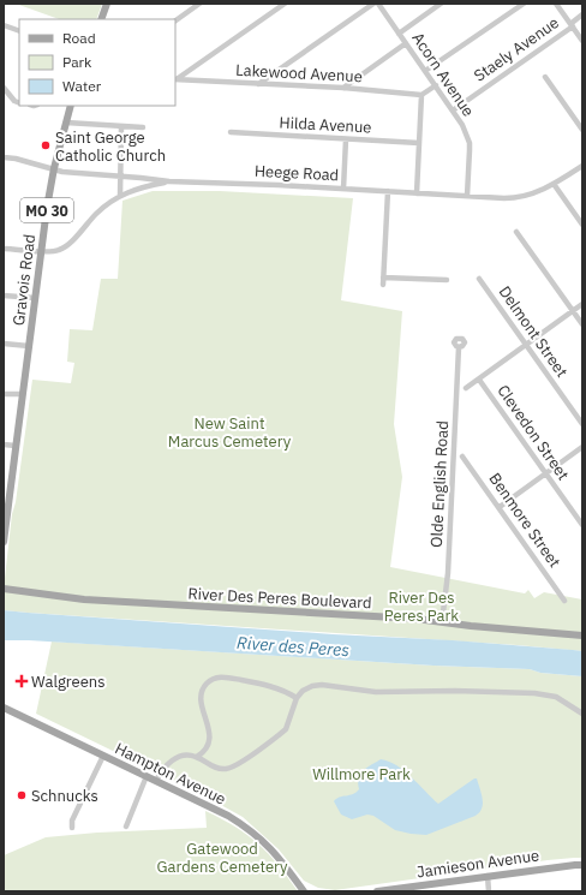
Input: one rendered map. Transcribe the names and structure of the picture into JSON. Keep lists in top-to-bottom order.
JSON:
{
  "streets": {
    "main road": [
      "MO 30",
      "Gravois Road",
      "River Des Peres Boulevard",
      "Hampton Avenue",
      "Jamieson Avenue"
    ],
    "street": [
      "Staely Avenue",
      "Lakewood Avenue",
      "Acorn Avenue",
      "Hilda Avenue",
      "Heege Road",
      "Delmont Street",
      "Clevedon Street",
      "Olde English Road",
      "Benmore Street"
    ]
  },
  "crossings": [
    ["Staely Avenue", "Acorn Avenue"],
    ["Acorn Avenue", "Heege Road"],
    ["Heege Road", "Gravois Road"],
    ["Olde English Road", "River Des Peres Boulevard"]
  ],
  "water": ["River des Peres"],
  "parks": [
    "New Saint Marcus Cemetery",
    "River Des Peres Park",
    "Willmore Park",
    "Gatewood Gardens Cemetery"
  ],
  "places": {
    "other": ["Saint George Catholic Church", "Schnucks"],
    "health": ["Walgreens"]
  },
  "legend": ["Road", "Park", "Water"]
}
